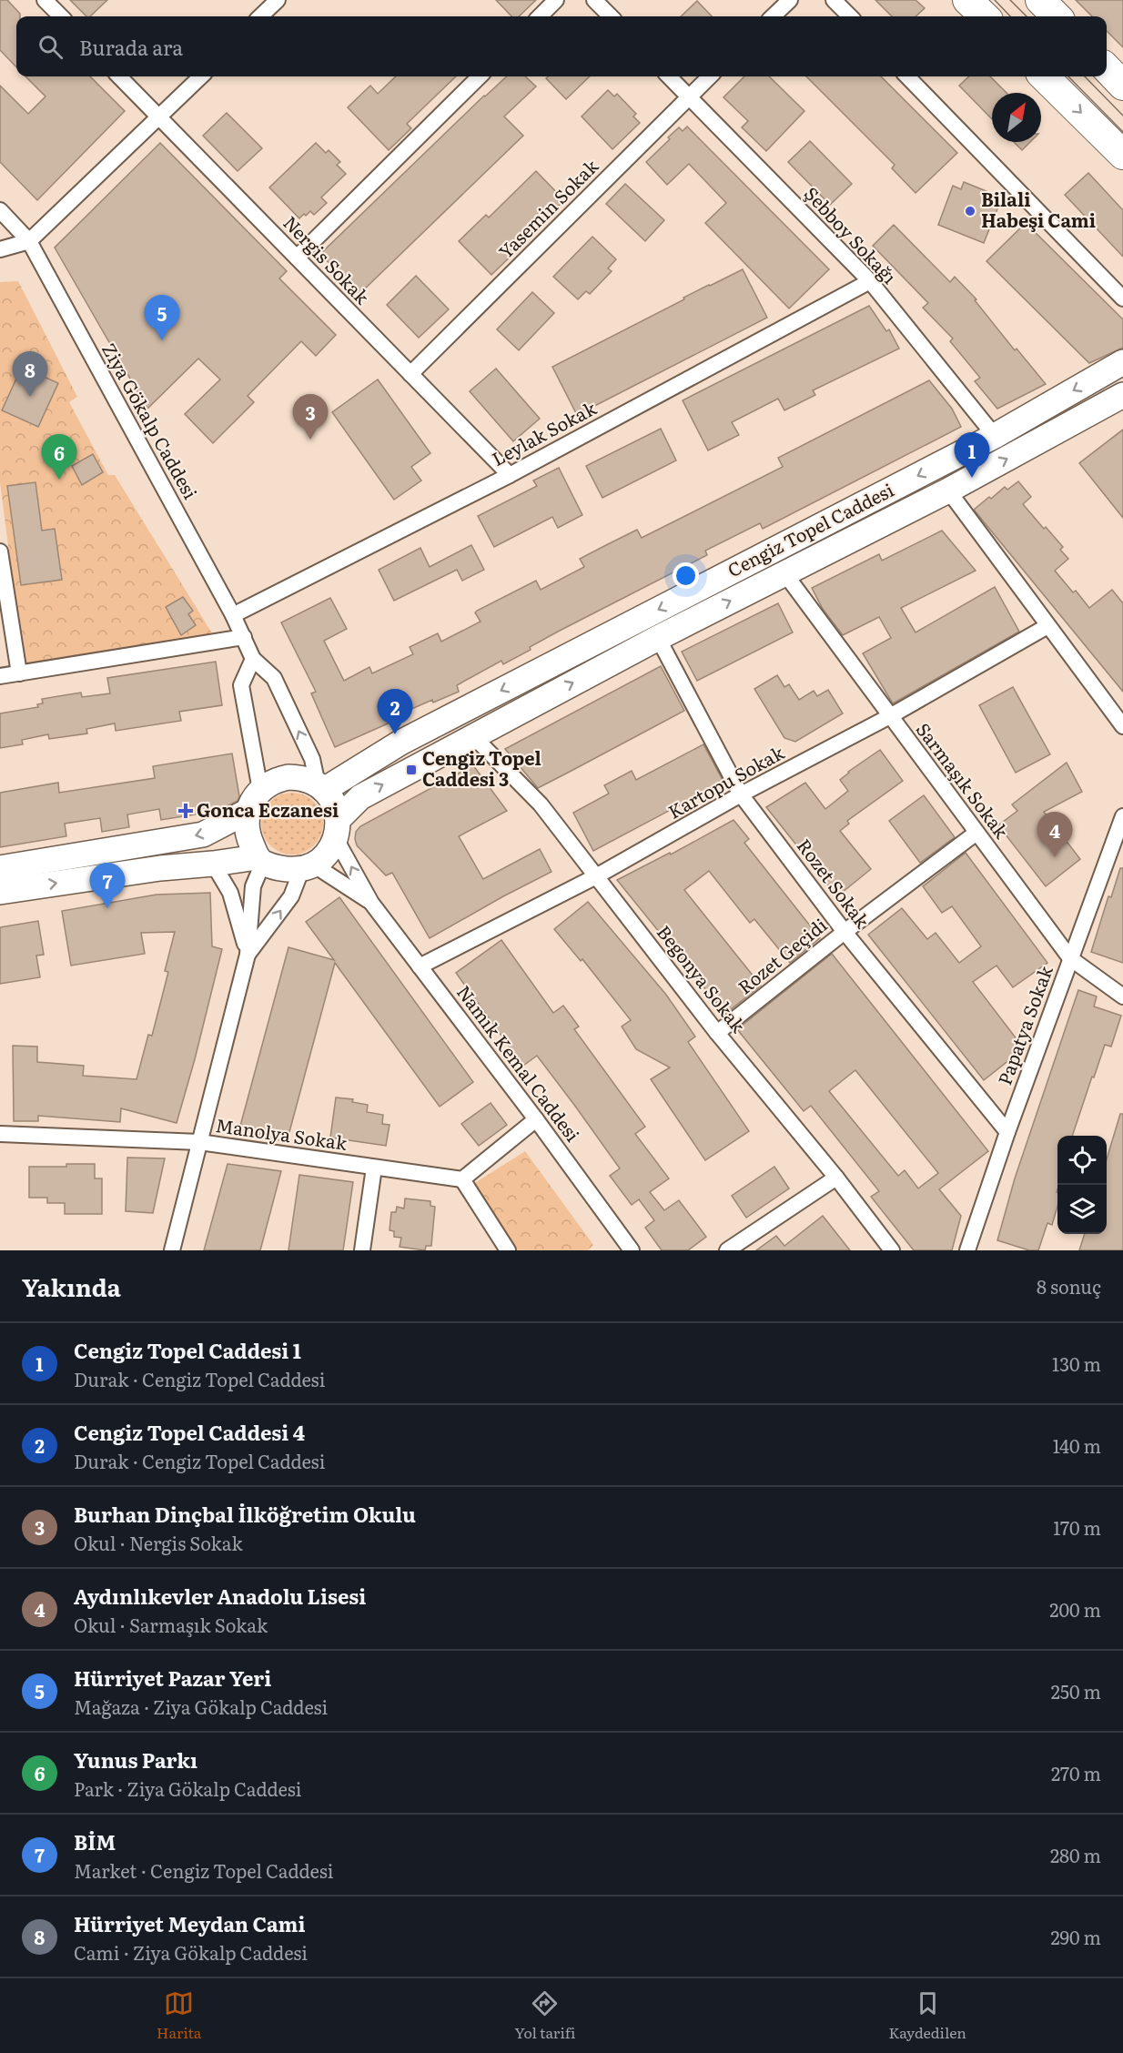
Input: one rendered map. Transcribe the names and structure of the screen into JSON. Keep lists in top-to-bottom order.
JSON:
{
  "streets": {
    "main road": ["Cengiz Topel Caddesi"],
    "street": [
      "Yasemin Sokak",
      "Şebboy Sokağı",
      "Nergis Sokak",
      "Ziya Gökalp Caddesi",
      "Leylak Sokak",
      "Sarmaşık Sokak",
      "Kartopu Sokak",
      "Rozet Sokak",
      "Rozet Geçidi",
      "Begonya Sokak",
      "Papatya Sokak",
      "Namık Kemal Caddesi",
      "Manolya Sokak"
    ]
  },
  "crossings": [
    ["Yasemin Sokak", "Şebboy Sokağı"],
    ["Yasemin Sokak", "Nergis Sokak"],
    ["Şebboy Sokağı", "Leylak Sokak"],
    ["Şebboy Sokağı", "Cengiz Topel Caddesi"],
    ["Nergis Sokak", "Leylak Sokak"],
    ["Ziya Gökalp Caddesi", "Leylak Sokak"],
    ["Ziya Gökalp Caddesi", "Cengiz Topel Caddesi"],
    ["Ziya Gökalp Caddesi", "Namık Kemal Caddesi"],
    ["Cengiz Topel Caddesi", "Sarmaşık Sokak"],
    ["Cengiz Topel Caddesi", "Rozet Sokak"],
    ["Cengiz Topel Caddesi", "Begonya Sokak"],
    ["Cengiz Topel Caddesi", "Namık Kemal Caddesi"],
    ["Sarmaşık Sokak", "Kartopu Sokak"],
    ["Sarmaşık Sokak", "Rozet Geçidi"],
    ["Sarmaşık Sokak", "Papatya Sokak"],
    ["Kartopu Sokak", "Rozet Sokak"],
    ["Kartopu Sokak", "Begonya Sokak"],
    ["Kartopu Sokak", "Namık Kemal Caddesi"],
    ["Rozet Sokak", "Rozet Geçidi"],
    ["Rozet Sokak", "Papatya Sokak"],
    ["Rozet Geçidi", "Begonya Sokak"]
  ],
  "places": {
    "other": ["Bilali Habeşi Cami"],
    "transit": ["Cengiz Topel Caddesi 3"],
    "health": ["Gonca Eczanesi"]
  },
  "north": "top right",
  "page": {
    "search": "Burada ara",
    "pins": [
      "5",
      "8",
      "3",
      "1",
      "6",
      "2",
      "4",
      "7"
    ],
    "heading": ["Yakında", "8 sonuç"],
    "list": [
      {
        "mark": "1",
        "name": "Cengiz Topel Caddesi 1",
        "note": "Durak · Cengiz Topel Caddesi",
        "value": "130 m"
      },
      {
        "mark": "2",
        "name": "Cengiz Topel Caddesi 4",
        "note": "Durak · Cengiz Topel Caddesi",
        "value": "140 m"
      },
      {
        "mark": "3",
        "name": "Burhan Dinçbal İlköğretim Okulu",
        "note": "Okul · Nergis Sokak",
        "value": "170 m"
      },
      {
        "mark": "4",
        "name": "Aydınlıkevler Anadolu Lisesi",
        "note": "Okul · Sarmaşık Sokak",
        "value": "200 m"
      },
      {
        "mark": "5",
        "name": "Hürriyet Pazar Yeri",
        "note": "Mağaza · Ziya Gökalp Caddesi",
        "value": "250 m"
      },
      {
        "mark": "6",
        "name": "Yunus Parkı",
        "note": "Park · Ziya Gökalp Caddesi",
        "value": "270 m"
      },
      {
        "mark": "7",
        "name": "BİM",
        "note": "Market · Cengiz Topel Caddesi",
        "value": "280 m"
      },
      {
        "mark": "8",
        "name": "Hürriyet Meydan Cami",
        "note": "Cami · Ziya Gökalp Caddesi",
        "value": "290 m"
      }
    ],
    "nav": ["Harita", "Yol tarifi", "Kaydedilen"]
  }
}
